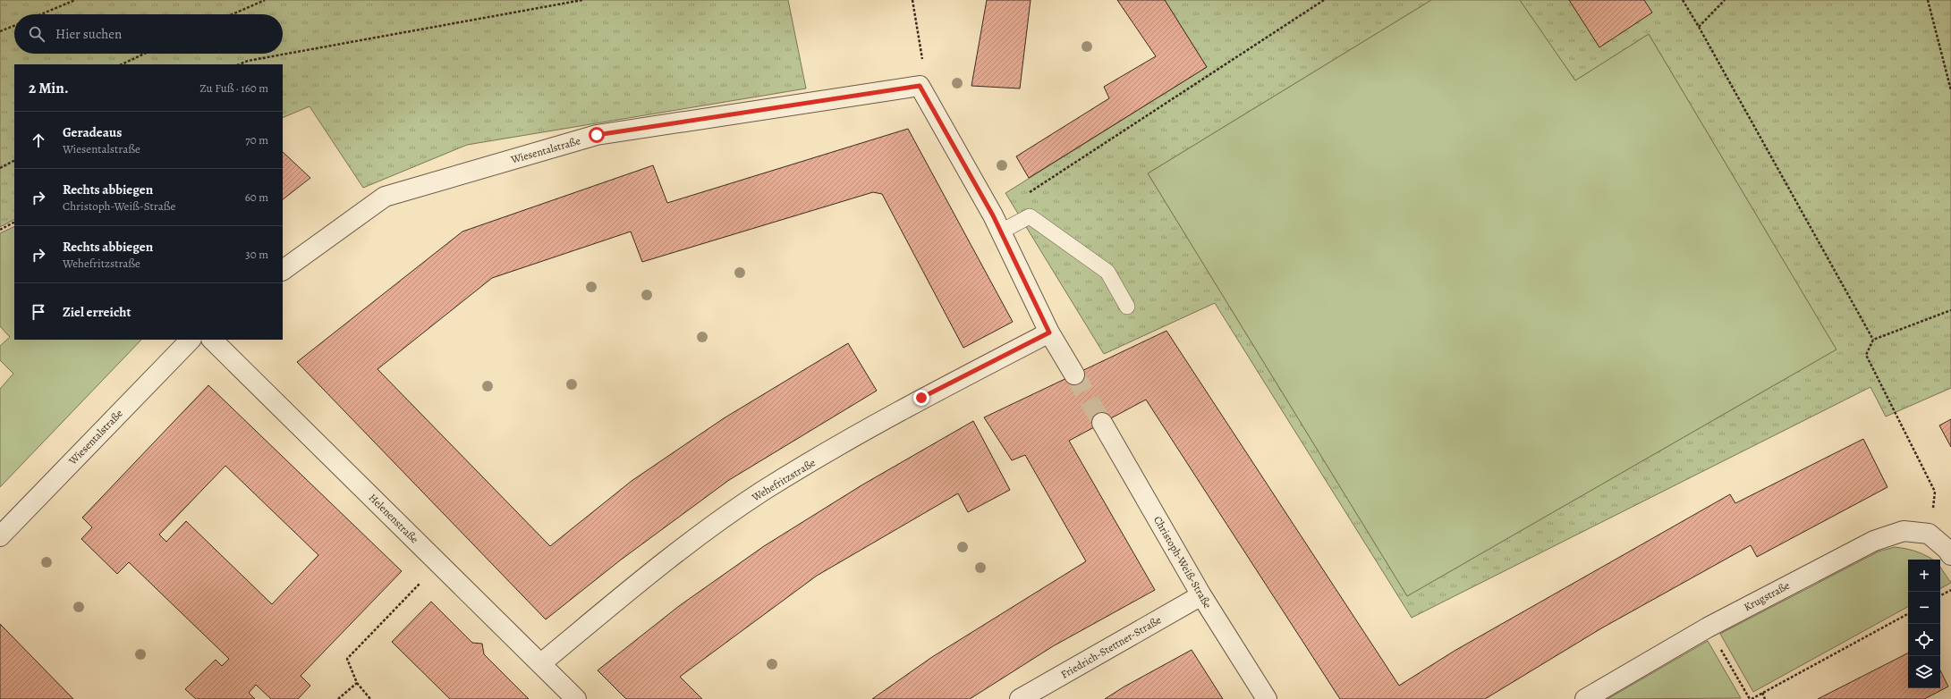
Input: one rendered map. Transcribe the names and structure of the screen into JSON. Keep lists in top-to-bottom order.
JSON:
{
  "streets": {
    "street": [
      "Wiesentalstraße",
      "Wehefritzstraße",
      "Helenenstraße",
      "Christoph-Weiß-Straße",
      "Krugstraße",
      "Friedrich-Stettner-Straße"
    ]
  },
  "crossings": [
    ["Wehefritzstraße", "Helenenstraße"],
    ["Christoph-Weiß-Straße", "Friedrich-Stettner-Straße"]
  ],
  "page": {
    "search": "Hier suchen",
    "heading": ["2 Min.", "Zu Fuß · 160 m"],
    "list": [
      ["Geradeaus", "Wiesentalstraße", "70 m"],
      ["Rechts abbiegen", "Christoph-Weiß-Straße", "60 m"],
      ["Rechts abbiegen", "Wehefritzstraße", "30 m"],
      "Ziel erreicht"
    ],
    "map_buttons": ["+", "−"]
  }
}
